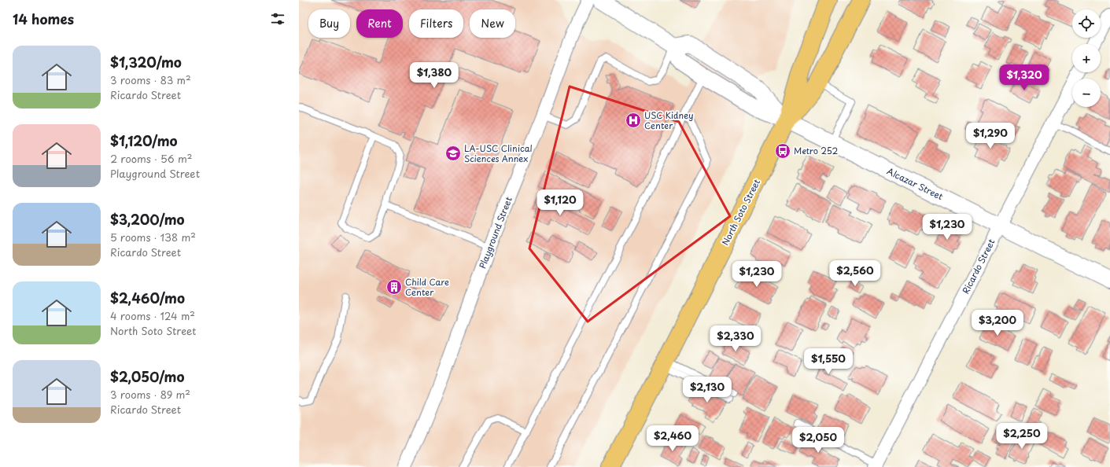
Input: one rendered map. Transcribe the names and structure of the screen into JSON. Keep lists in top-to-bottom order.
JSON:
{
  "streets": {
    "main road": ["North Soto Street"],
    "street": ["Alcazar Street", "Playground Street", "Ricardo Street"]
  },
  "crossings": [
    ["Alcazar Street", "North Soto Street"],
    ["Alcazar Street", "Ricardo Street"]
  ],
  "places": {
    "hospital": ["USC Kidney Center"],
    "bus stop": ["Metro 252"],
    "school or university": ["LA-USC Clinical Sciences Annex"],
    "building": ["Child Care Center"]
  },
  "page": {
    "heading": "14 homes",
    "map_buttons": ["+", "−"],
    "chip": [
      "Buy",
      "Rent",
      "Filters",
      "New"
    ],
    "list": [
      {
        "name": "$1,320/mo",
        "note": "3 rooms · 83 m² · Ricardo Street"
      },
      {
        "name": "$1,120/mo",
        "note": "2 rooms · 56 m² · Playground Street"
      },
      {
        "name": "$3,200/mo",
        "note": "5 rooms · 138 m² · Ricardo Street"
      },
      {
        "name": "$2,460/mo",
        "note": "4 rooms · 124 m² · North Soto Street"
      },
      {
        "name": "$2,050/mo",
        "note": "3 rooms · 89 m² · Ricardo Street"
      }
    ],
    "price": [
      "$1,380",
      "$1,320",
      "$1,290",
      "$1,120",
      "$1,230",
      "$2,560",
      "$1,230",
      "$3,200",
      "$2,330",
      "$1,550",
      "$2,130",
      "$2,250",
      "$2,460",
      "$2,050"
    ]
  }
}
